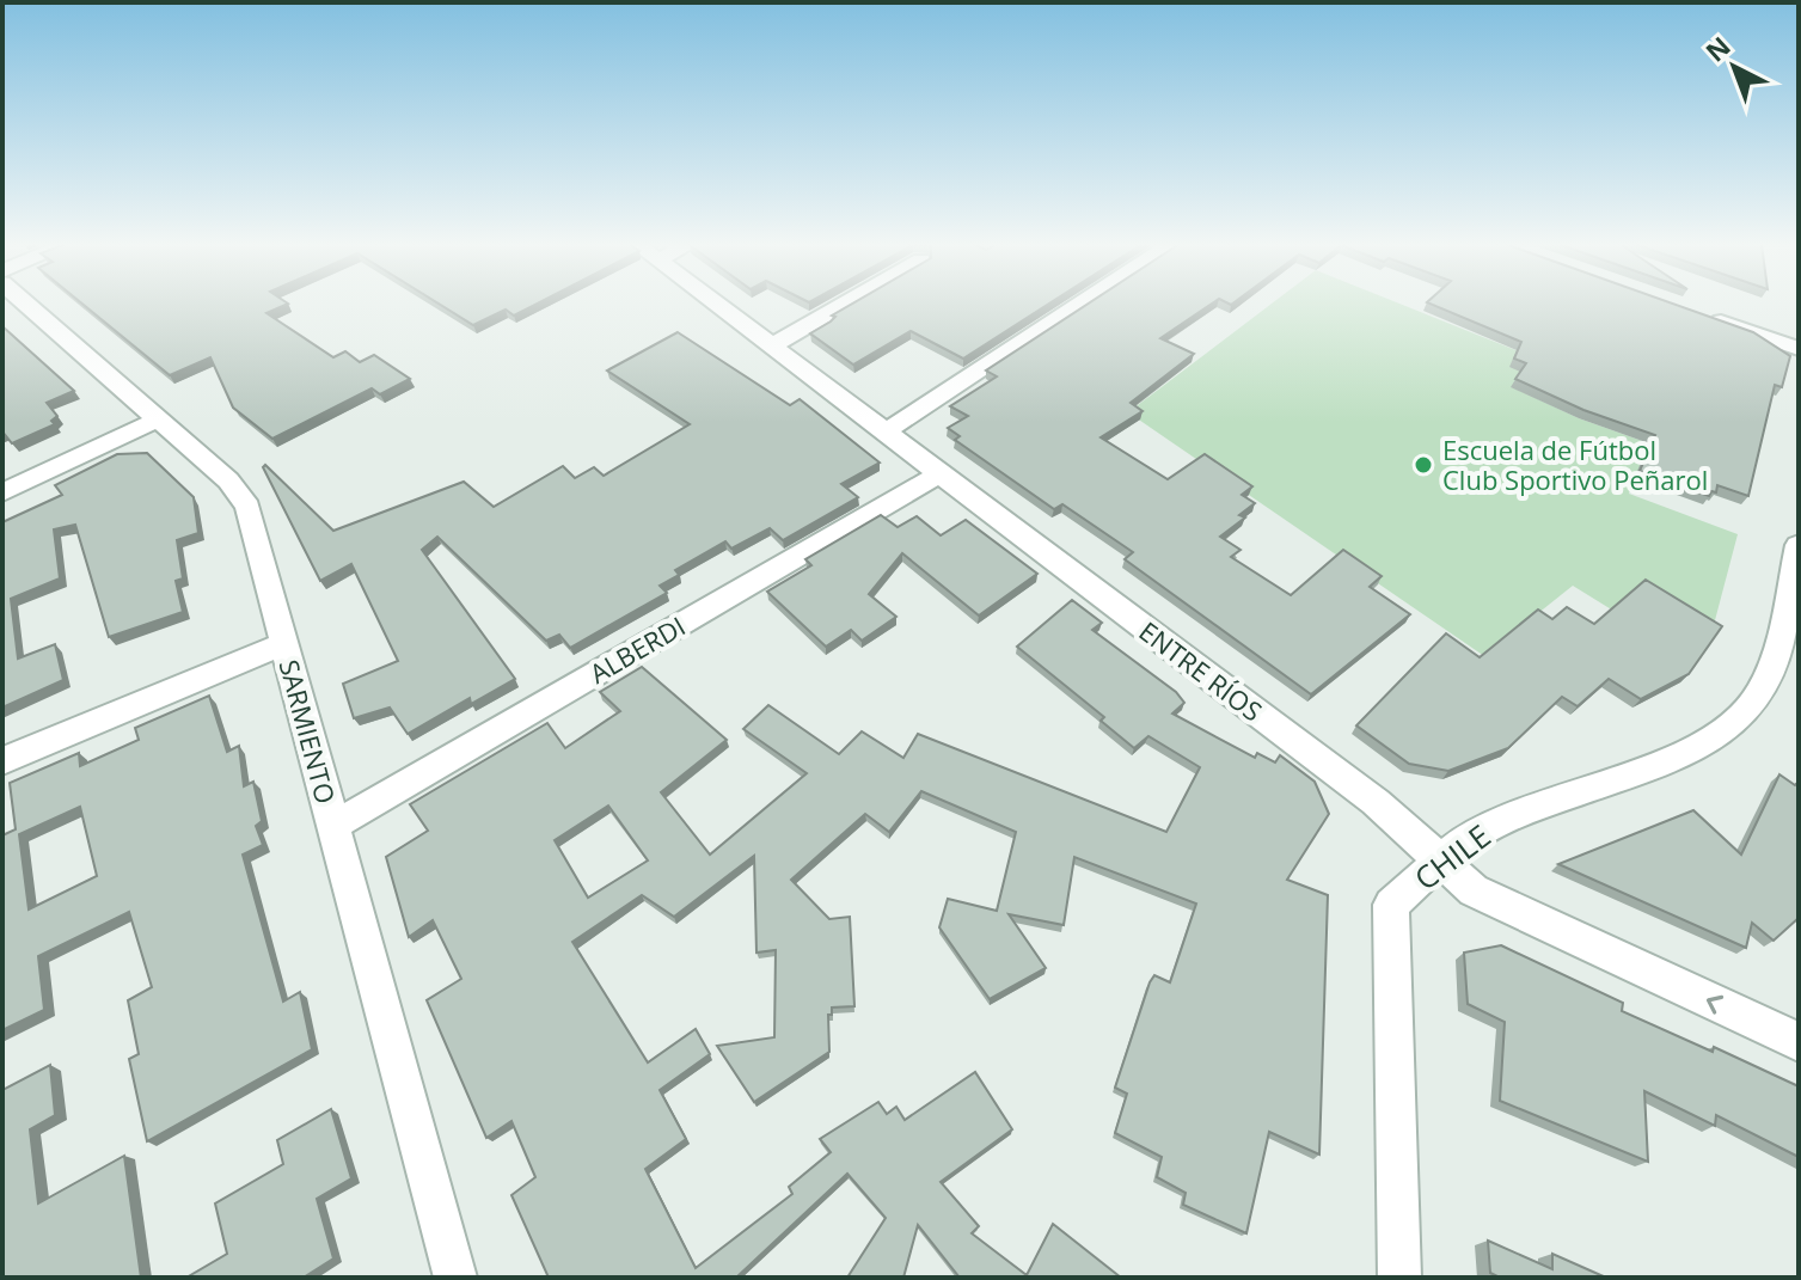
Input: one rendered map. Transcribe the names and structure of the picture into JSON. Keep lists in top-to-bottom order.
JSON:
{
  "streets": {
    "street": [
      "ALBERDI",
      "ENTRE RÍOS",
      "SARMIENTO",
      "CHILE"
    ]
  },
  "crossings": [
    ["ALBERDI", "ENTRE RÍOS"],
    ["ALBERDI", "SARMIENTO"],
    ["ENTRE RÍOS", "CHILE"]
  ],
  "places": ["Escuela de Fútbol Club Sportivo Peñarol"],
  "north": "top left"
}
